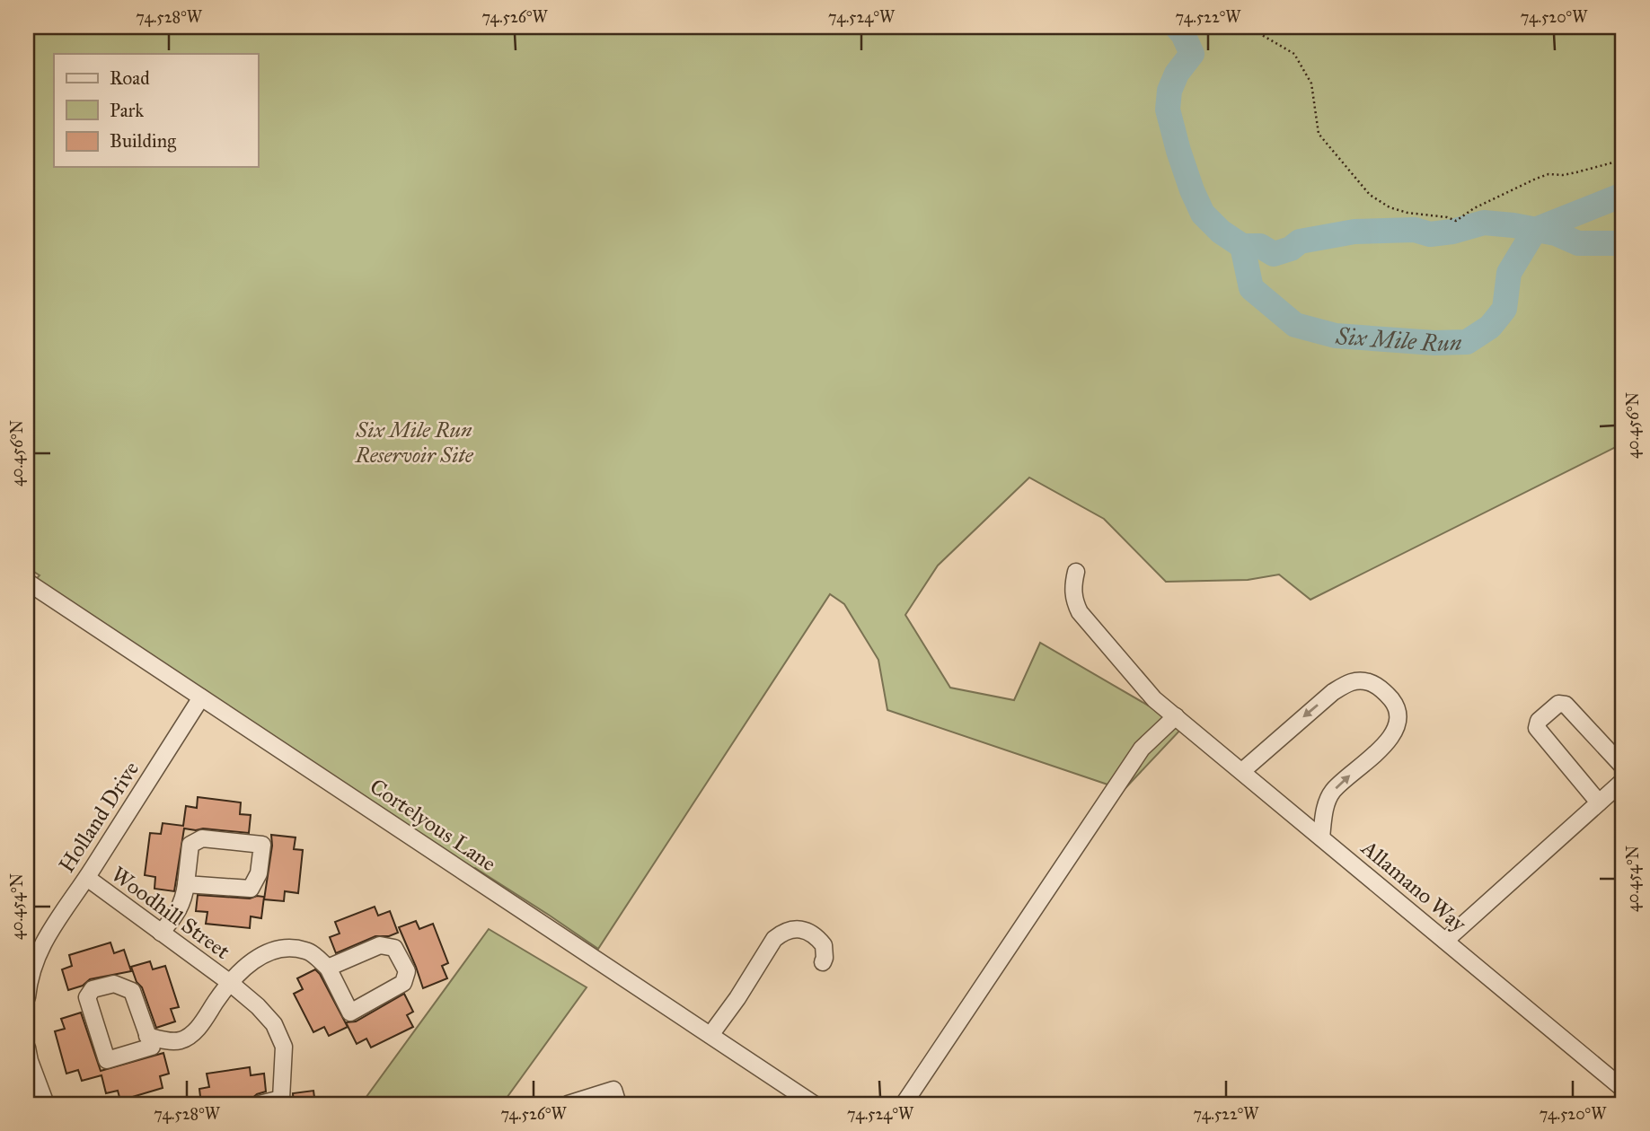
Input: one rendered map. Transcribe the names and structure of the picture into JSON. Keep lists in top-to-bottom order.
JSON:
{
  "streets": {
    "street": [
      "Holland Drive",
      "Cortelyous Lane",
      "Allamano Way",
      "Woodhill Street"
    ]
  },
  "crossings": [
    ["Holland Drive", "Cortelyous Lane"],
    ["Holland Drive", "Woodhill Street"]
  ],
  "water": ["Six Mile Run"],
  "parks": ["Six Mile Run Reservoir Site"],
  "legend": ["Road", "Park", "Building"],
  "coordinates": [
    "74.528°W",
    "74.526°W",
    "74.524°W",
    "74.522°W",
    "74.520°W",
    "40.456°N",
    "40.454°N"
  ]
}
